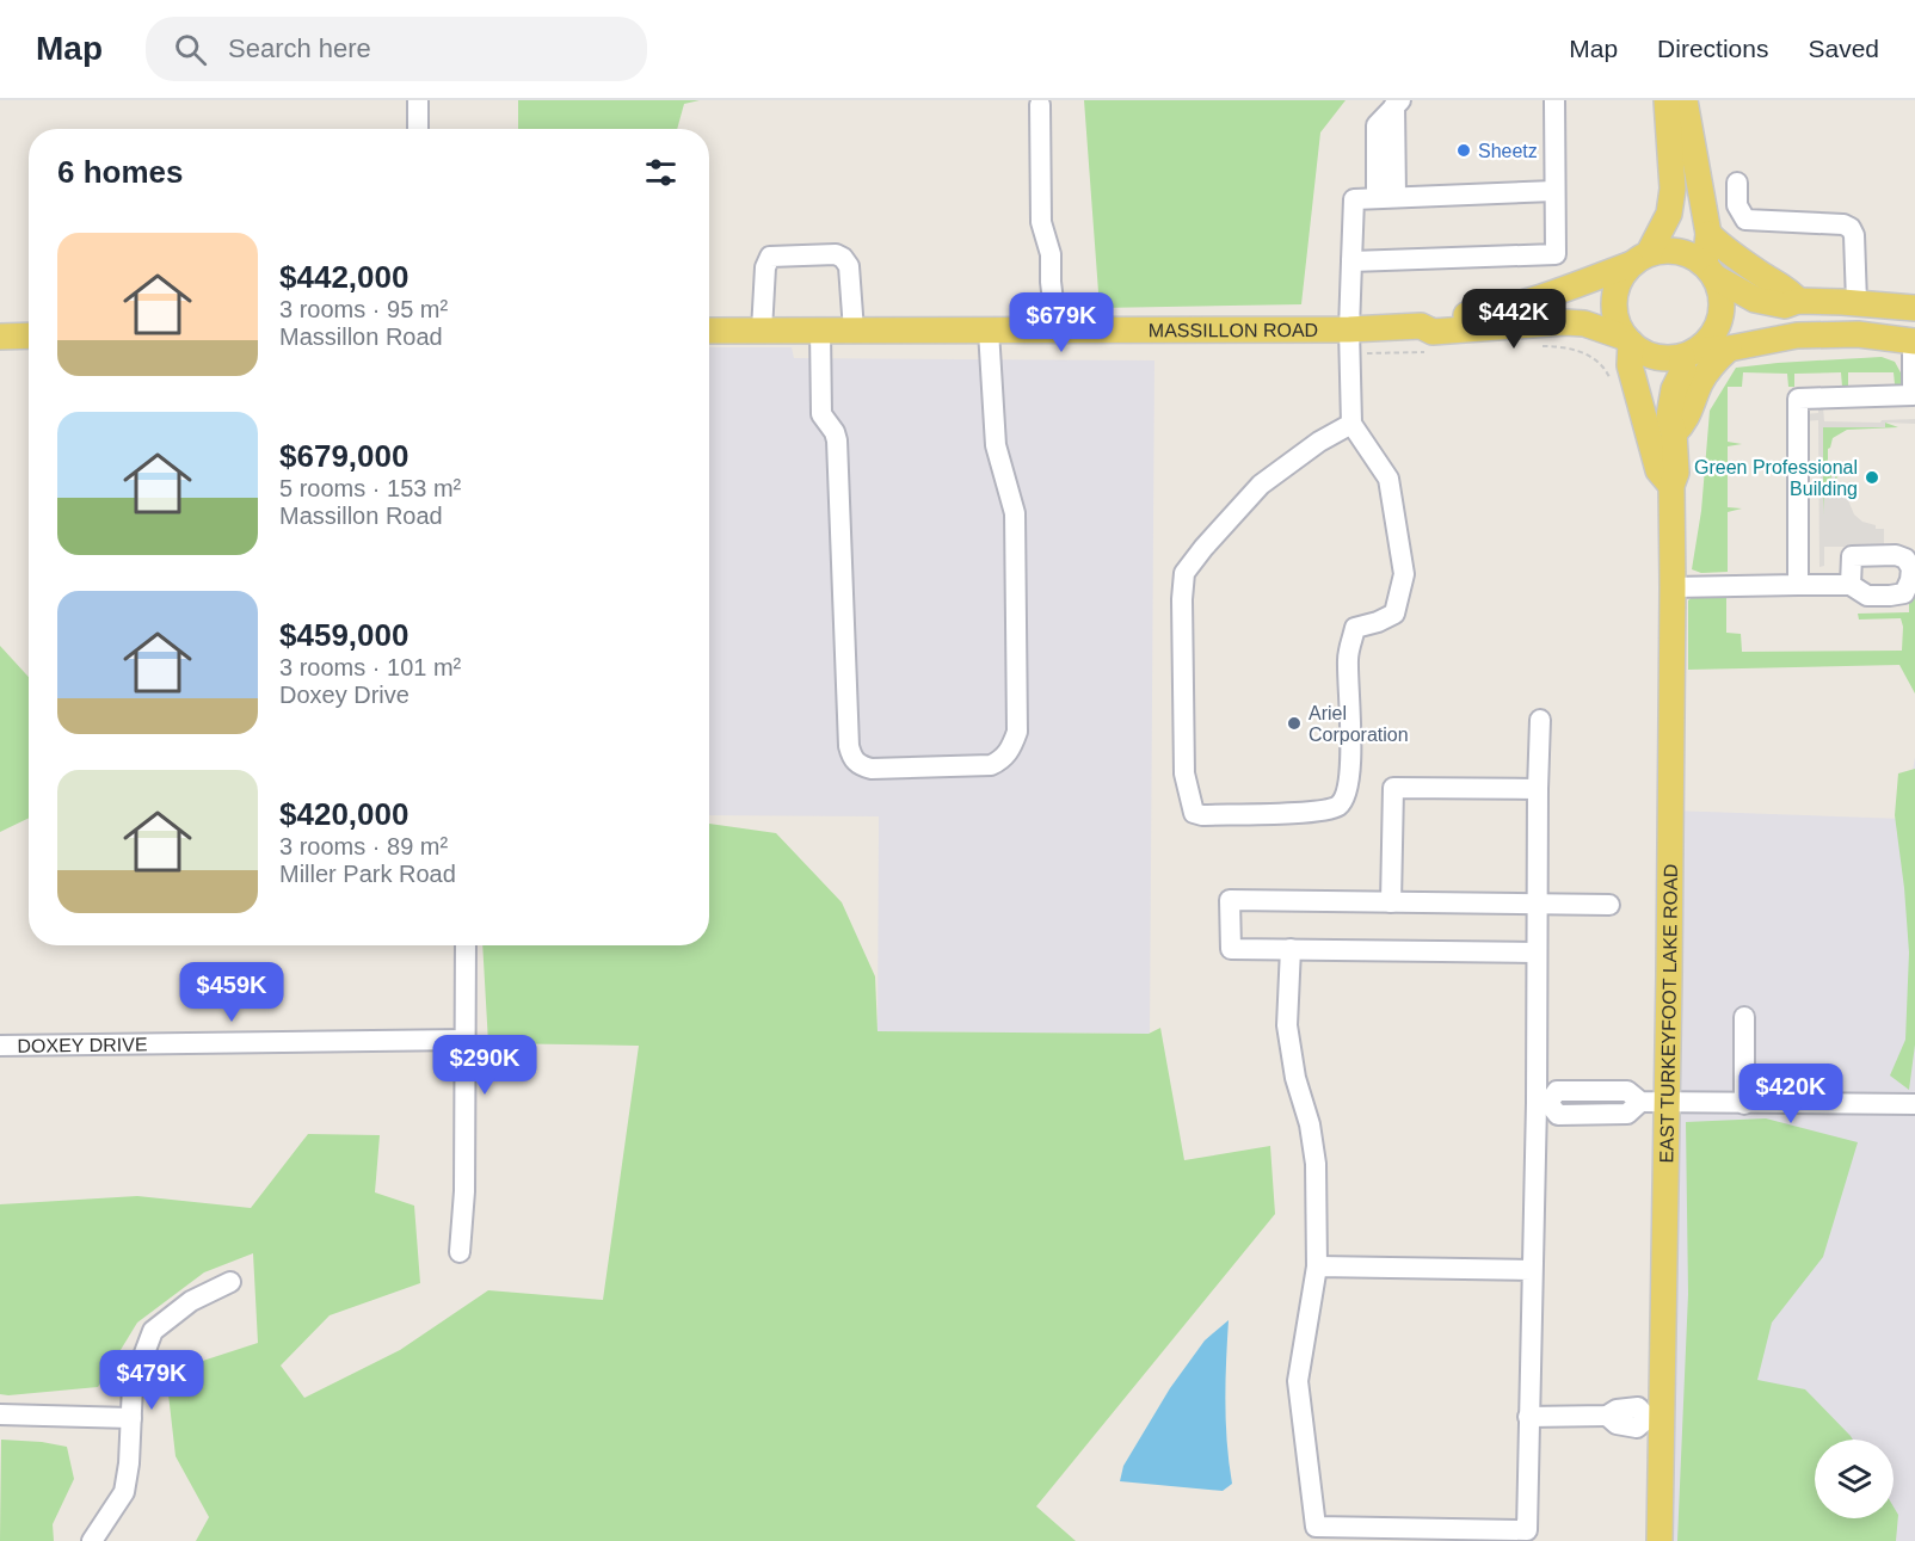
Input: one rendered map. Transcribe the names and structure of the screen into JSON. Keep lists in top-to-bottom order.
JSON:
{
  "streets": {
    "main road": ["MASSILLON ROAD", "EAST TURKEYFOOT LAKE ROAD"],
    "street": ["DOXEY DRIVE"]
  },
  "crossings": [
    ["MASSILLON ROAD", "EAST TURKEYFOOT LAKE ROAD"]
  ],
  "places": ["Sheetz", "Green Professional Building", "Ariel Corporation"],
  "page": {
    "header": "Map",
    "search": "Search here",
    "nav": ["Map", "Directions", "Saved"],
    "heading": "6 homes",
    "list": [
      {
        "name": "$442,000",
        "note": "3 rooms · 95 m² · Massillon Road"
      },
      {
        "name": "$679,000",
        "note": "5 rooms · 153 m² · Massillon Road"
      },
      {
        "name": "$459,000",
        "note": "3 rooms · 101 m² · Doxey Drive"
      },
      {
        "name": "$420,000",
        "note": "3 rooms · 89 m² · Miller Park Road"
      }
    ],
    "price": [
      "$442K",
      "$679K",
      "$459K",
      "$290K",
      "$420K",
      "$479K"
    ]
  }
}
